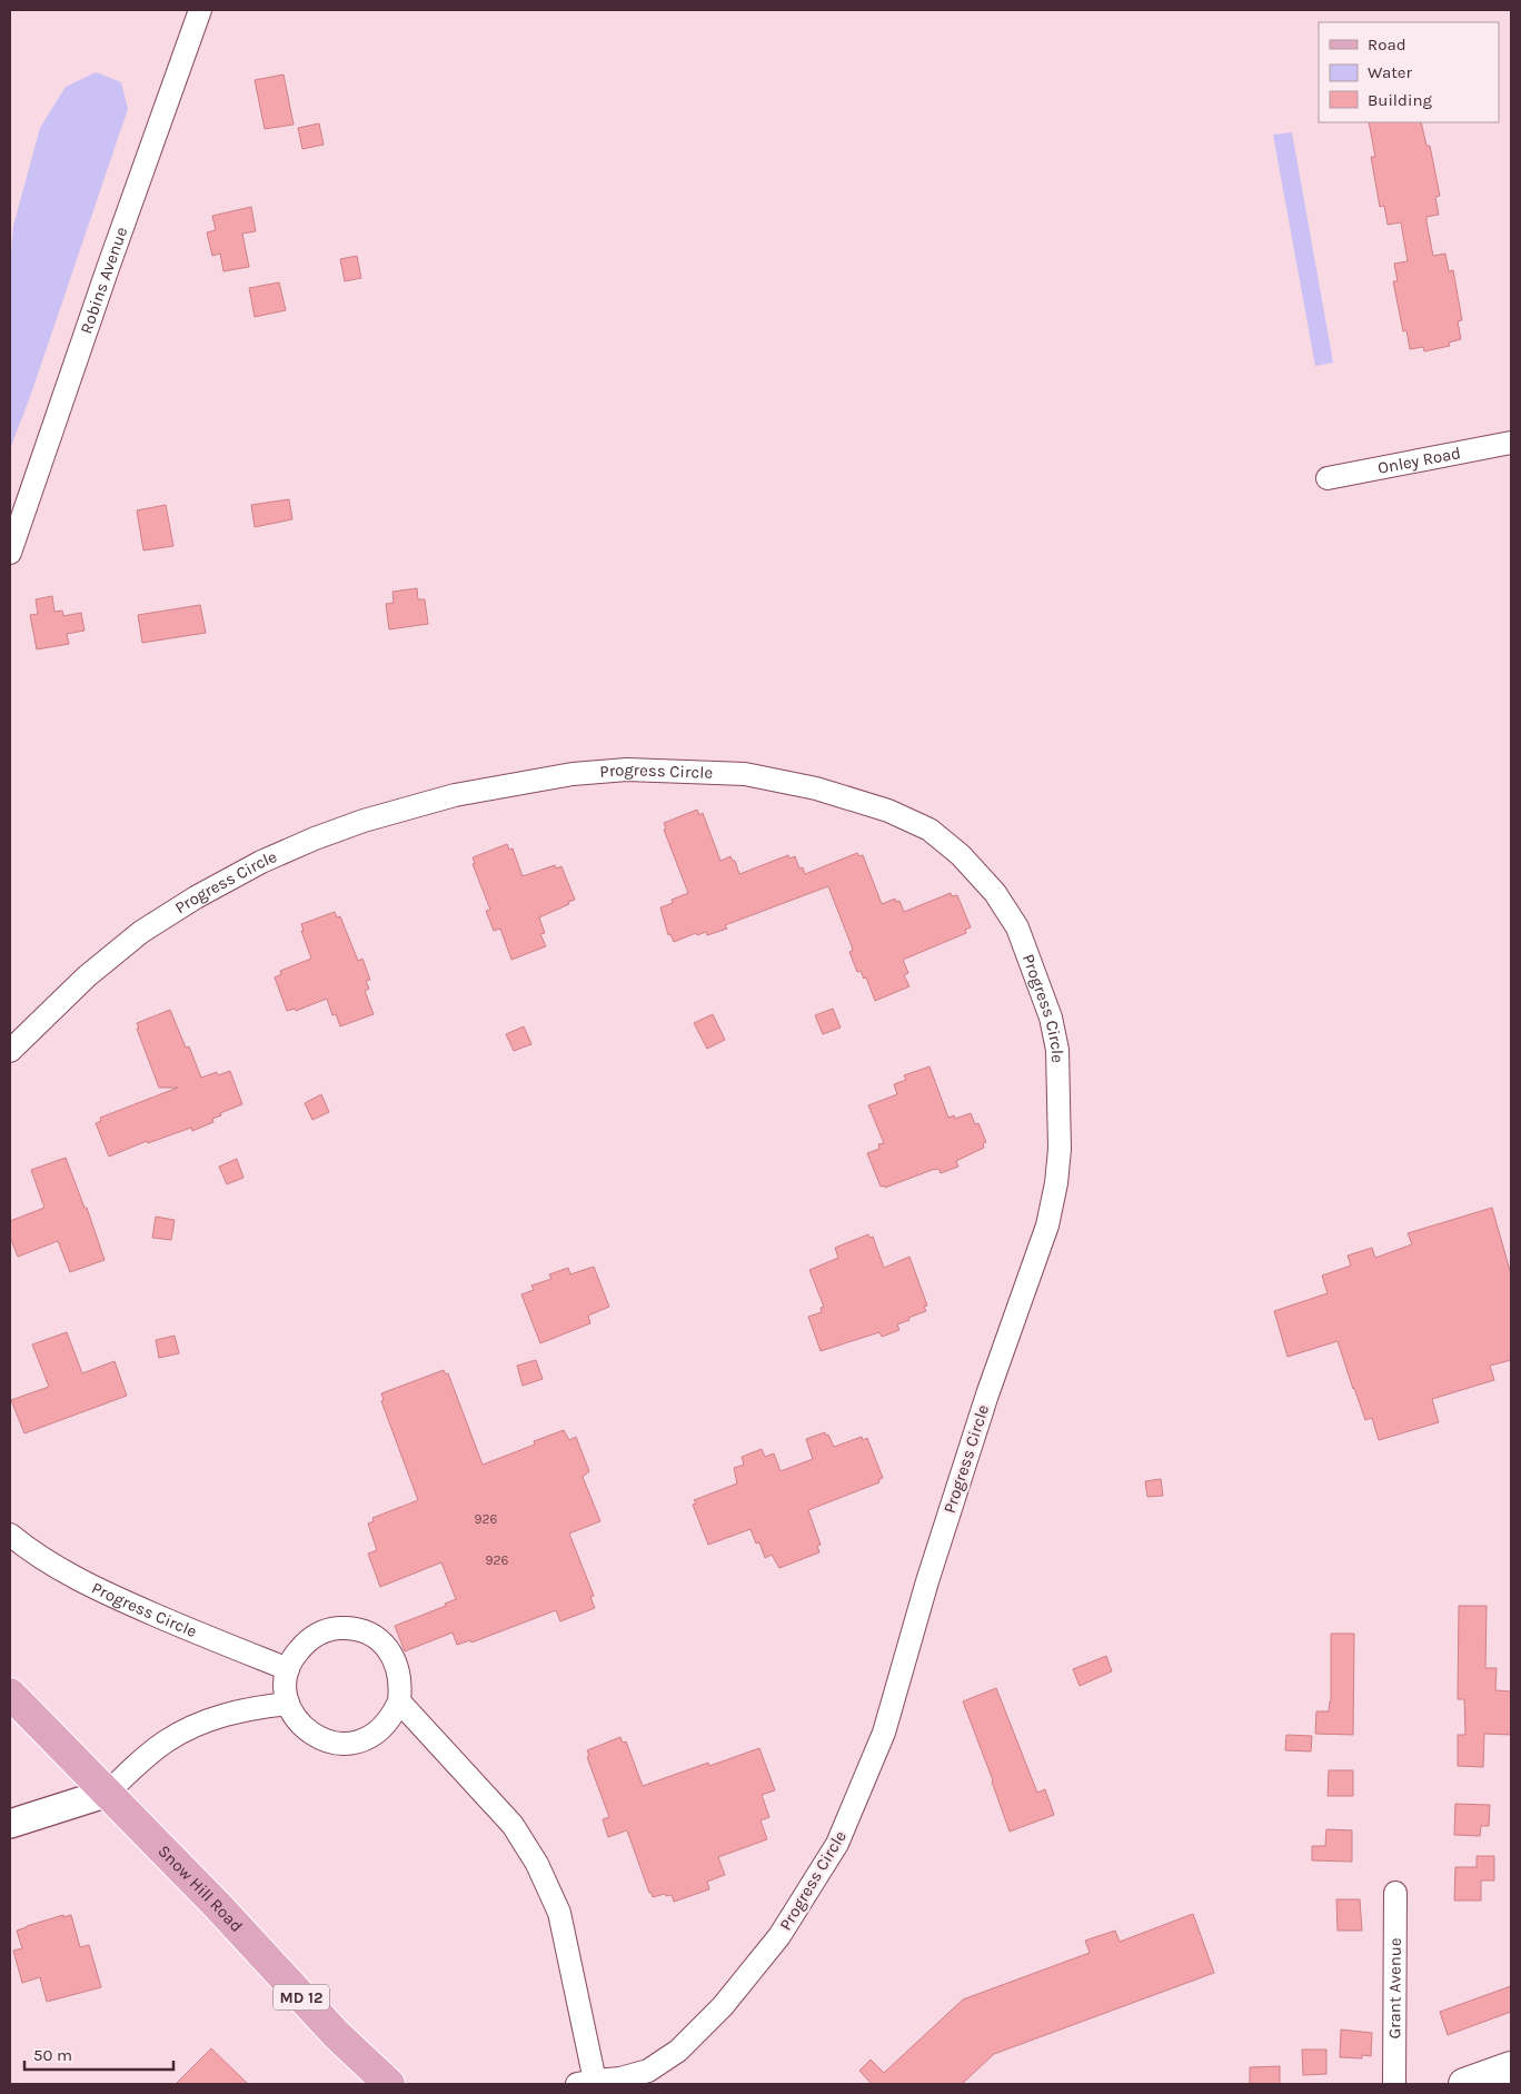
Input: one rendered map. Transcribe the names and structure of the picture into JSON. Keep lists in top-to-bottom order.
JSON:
{
  "streets": {
    "main road": ["Snow Hill Road", "MD 12"],
    "street": [
      "Robins Avenue",
      "Onley Road",
      "Progress Circle",
      "Grant Avenue"
    ]
  },
  "house_numbers": ["926", "926"],
  "legend": ["Road", "Water", "Building"],
  "scale_bar": "50 m"
}
